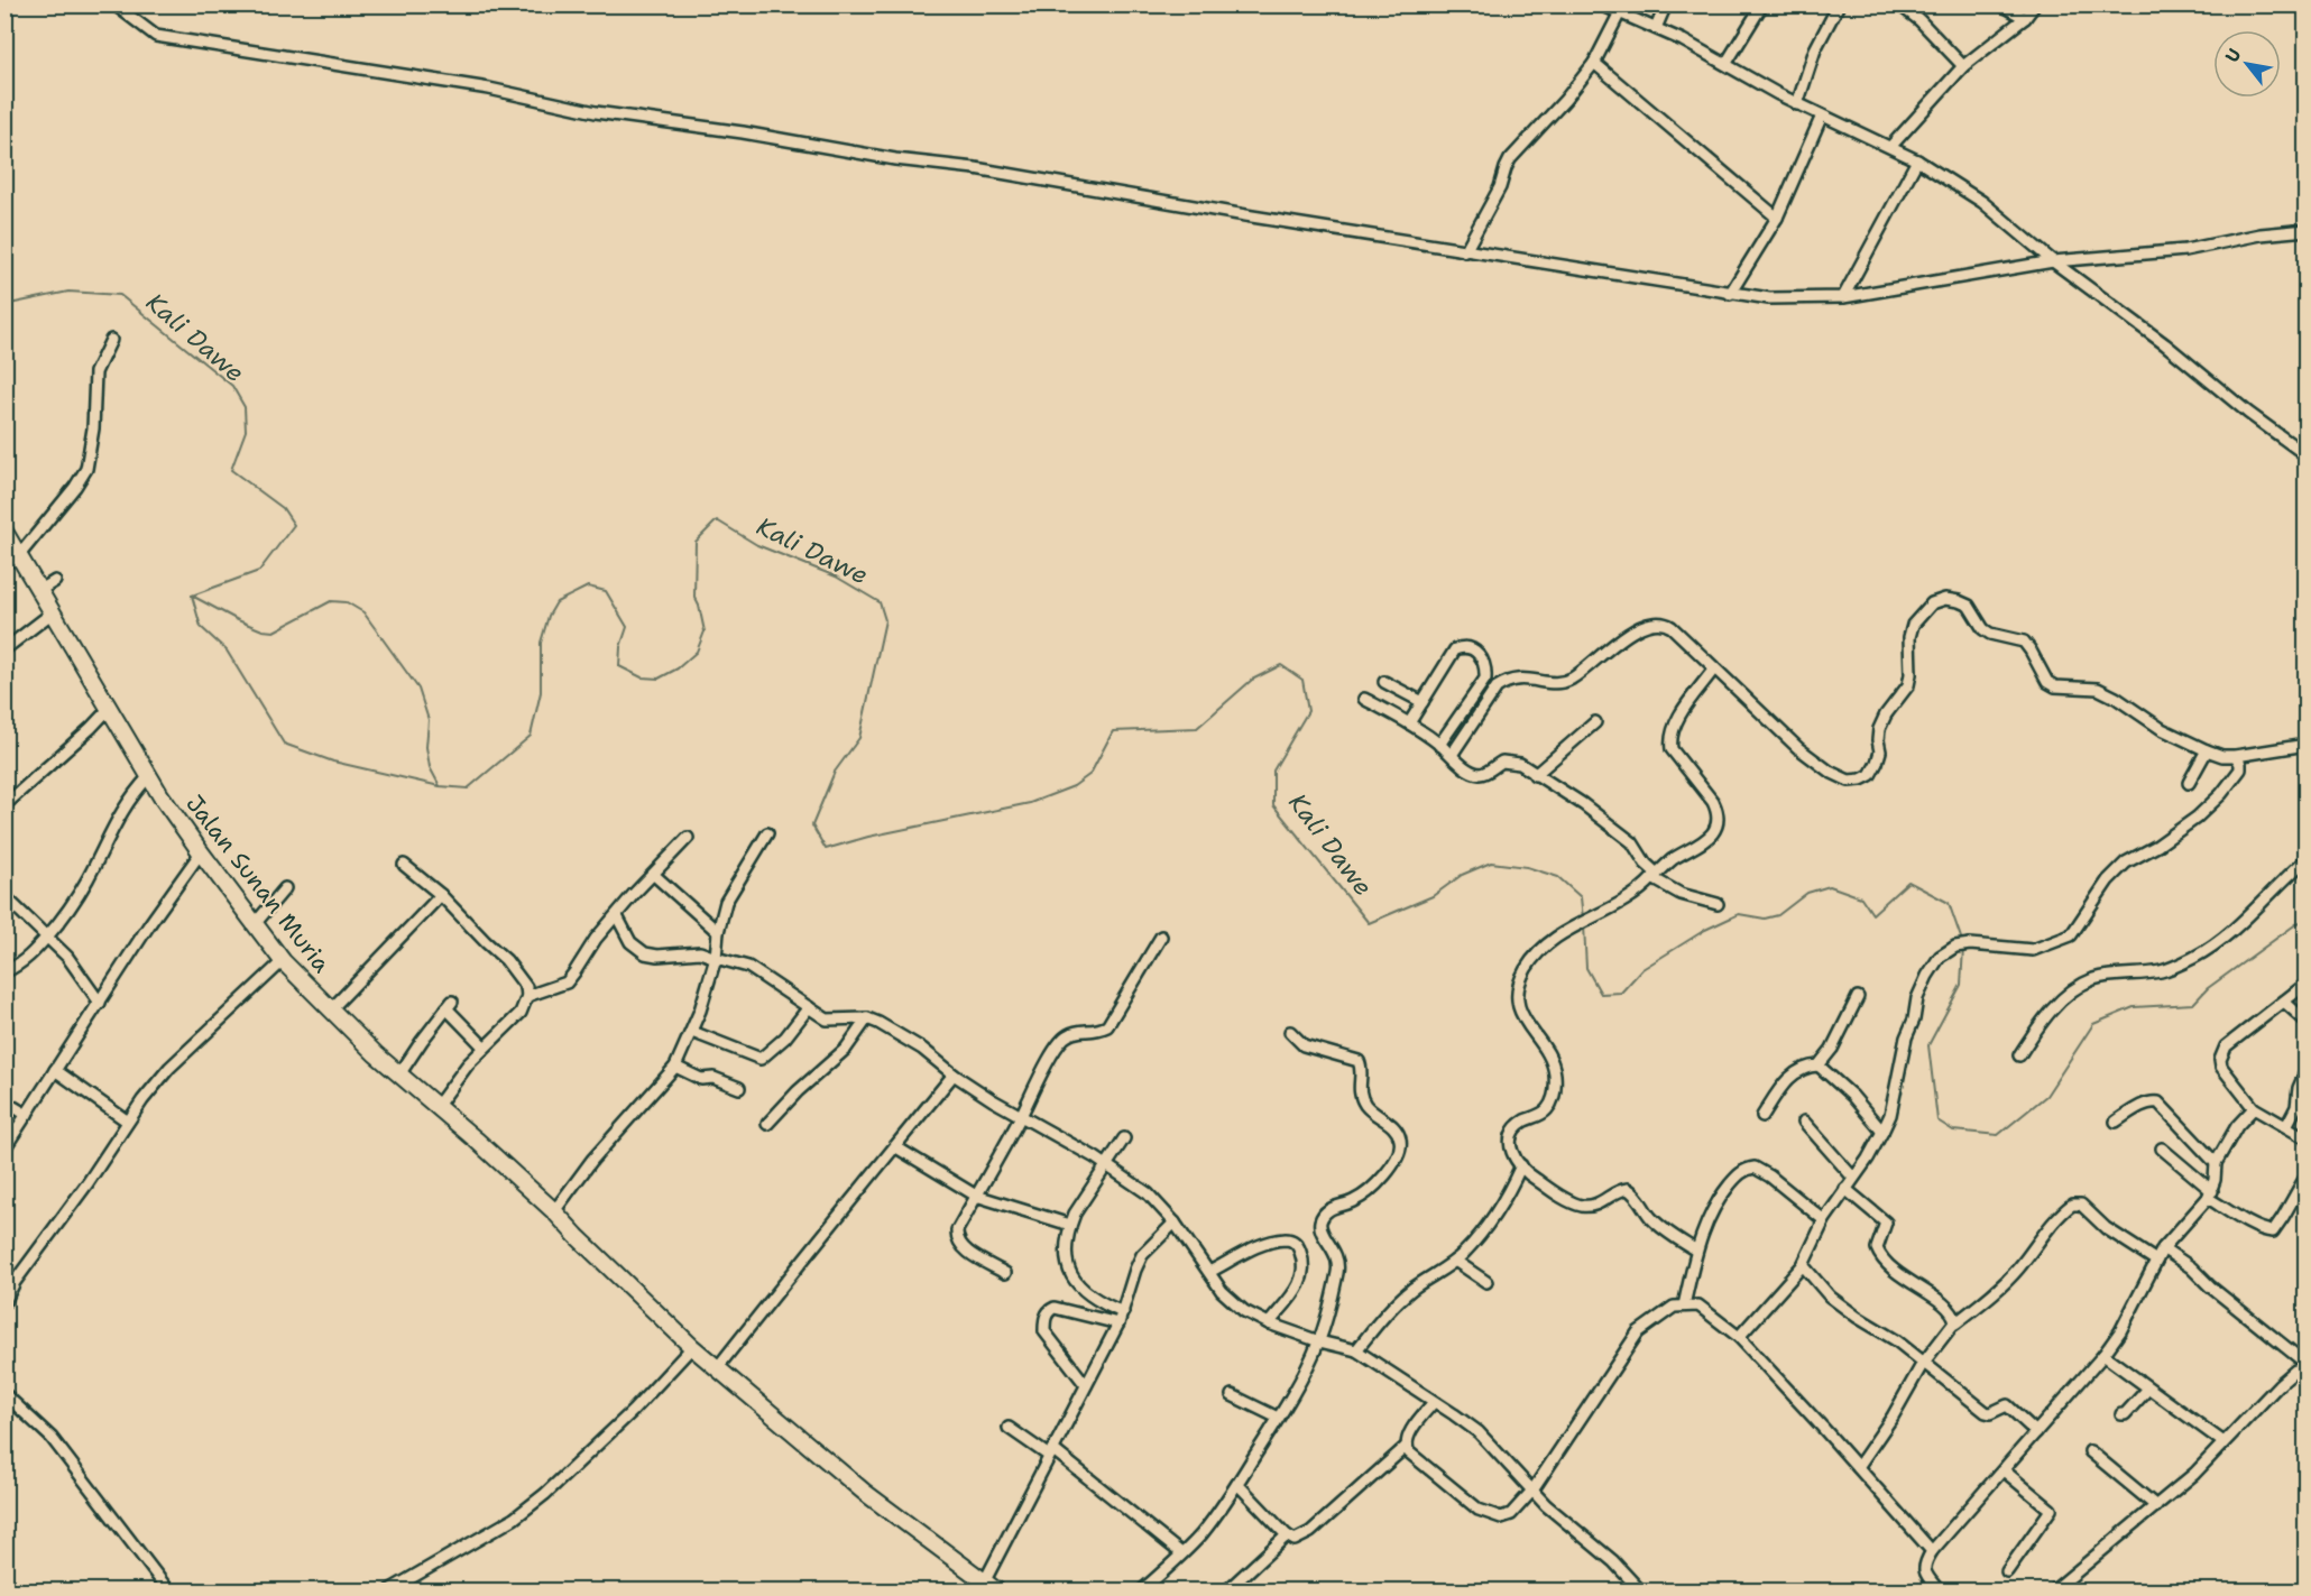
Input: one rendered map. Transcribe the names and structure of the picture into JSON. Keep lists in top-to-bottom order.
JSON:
{
  "streets": {
    "main road": ["Jalan Sunan Muria"]
  },
  "water": ["Kali Dawe"],
  "north": "top left"
}
